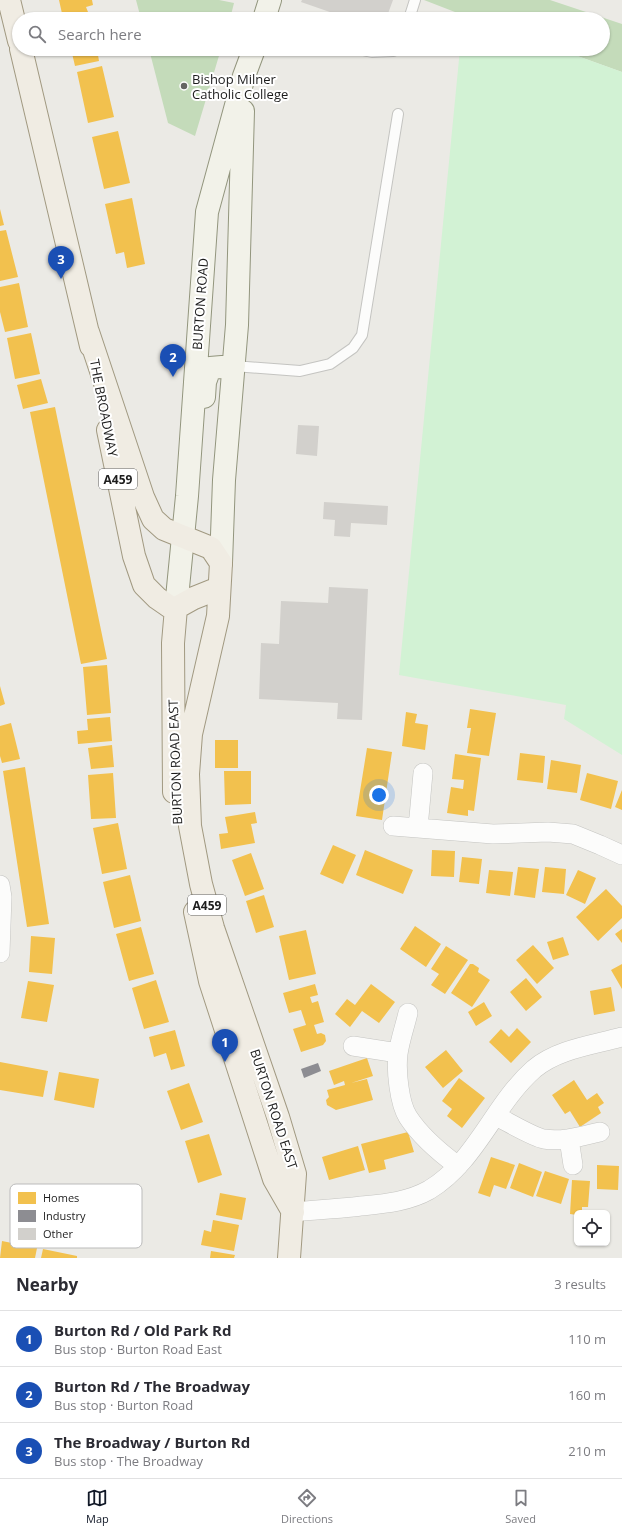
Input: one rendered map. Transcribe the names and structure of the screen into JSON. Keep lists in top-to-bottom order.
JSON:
{
  "streets": {
    "main road": [
      "BURTON ROAD",
      "THE BROADWAY",
      "A459",
      "BURTON ROAD EAST"
    ]
  },
  "crossings": [
    ["BURTON ROAD", "THE BROADWAY"],
    ["BURTON ROAD", "BURTON ROAD EAST"],
    ["THE BROADWAY", "BURTON ROAD EAST"],
    ["A459", "BURTON ROAD EAST"]
  ],
  "places": ["Bishop Milner Catholic College"],
  "legend": ["Homes", "Industry", "Other"],
  "page": {
    "search": "Search here",
    "pins": ["3", "2", "1"],
    "heading": ["Nearby", "3 results"],
    "list": [
      {
        "mark": "1",
        "name": "Burton Rd / Old Park Rd",
        "note": "Bus stop · Burton Road East",
        "value": "110 m"
      },
      {
        "mark": "2",
        "name": "Burton Rd / The Broadway",
        "note": "Bus stop · Burton Road",
        "value": "160 m"
      },
      {
        "mark": "3",
        "name": "The Broadway / Burton Rd",
        "note": "Bus stop · The Broadway",
        "value": "210 m"
      }
    ],
    "nav": ["Map", "Directions", "Saved"]
  }
}
